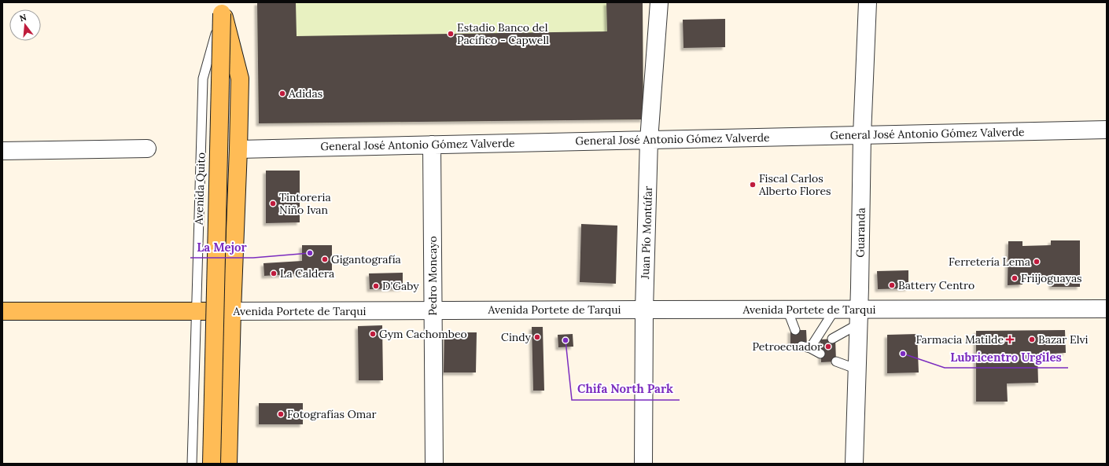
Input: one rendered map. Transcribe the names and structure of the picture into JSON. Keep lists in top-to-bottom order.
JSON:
{
  "streets": {
    "main road": ["Avenida Quito", "Avenida Portete de Tarqui"],
    "street": [
      "General José Antonio Gómez Valverde",
      "Juan Pío Montúfar",
      "Guaranda",
      "Pedro Moncayo"
    ]
  },
  "crossings": [
    ["General José Antonio Gómez Valverde", "Juan Pío Montúfar"],
    ["General José Antonio Gómez Valverde", "Guaranda"],
    ["General José Antonio Gómez Valverde", "Pedro Moncayo"],
    ["Avenida Quito", "Avenida Portete de Tarqui"],
    ["Juan Pío Montúfar", "Avenida Portete de Tarqui"],
    ["Guaranda", "Avenida Portete de Tarqui"],
    ["Pedro Moncayo", "Avenida Portete de Tarqui"]
  ],
  "places": {
    "other": [
      "Estadio Banco del Pacífico - Capwell",
      "Adidas",
      "Fiscal Carlos Alberto Flores",
      "Tintoreria Niño Ivan",
      "La Mejor",
      "Gigantografía",
      "Ferretería Lema",
      "La Caldera",
      "Friijoguayas",
      "Battery Centro",
      "D'Gaby",
      "Gym Cachombeo",
      "Cindy",
      "Bazar Elvi",
      "Chifa North Park",
      "Petroecuador",
      "Lubricentro Urgiles",
      "Fotografías Omar"
    ],
    "health": ["Farmacia Matilde"]
  },
  "north": "top"
}
